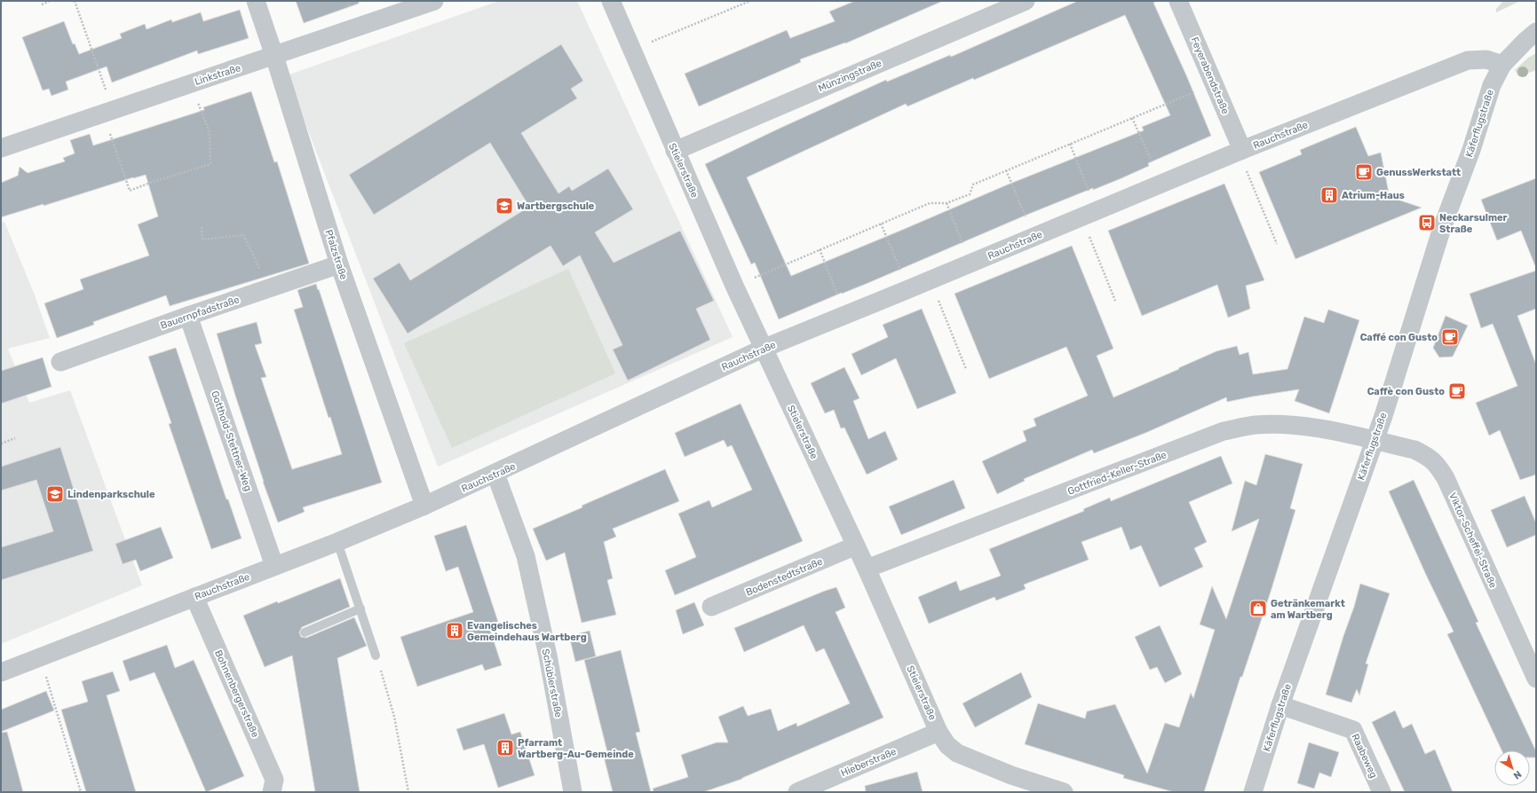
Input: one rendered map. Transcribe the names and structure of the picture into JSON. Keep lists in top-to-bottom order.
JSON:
{
  "streets": {
    "street": [
      "Linkstraße",
      "Münzingstraße",
      "Feyerabendstraße",
      "Käferflugstraße",
      "Rauchstraße",
      "Stielerstraße",
      "Pfalzstraße",
      "Bauernpfadstraße",
      "Gotthold-Stettner-Weg",
      "Gottfried-Keller-Straße",
      "Viktor-Scheffel-Straße",
      "Bodenstedtstraße",
      "Schüblerstraße",
      "Bohnenbergerstraße",
      "Raabeweg",
      "Hieberstraße"
    ]
  },
  "crossings": [
    ["Linkstraße", "Pfalzstraße"],
    ["Münzingstraße", "Stielerstraße"],
    ["Feyerabendstraße", "Rauchstraße"],
    ["Käferflugstraße", "Rauchstraße"],
    ["Käferflugstraße", "Gottfried-Keller-Straße"],
    ["Käferflugstraße", "Viktor-Scheffel-Straße"],
    ["Käferflugstraße", "Raabeweg"],
    ["Rauchstraße", "Stielerstraße"],
    ["Rauchstraße", "Pfalzstraße"],
    ["Rauchstraße", "Gotthold-Stettner-Weg"],
    ["Rauchstraße", "Schüblerstraße"],
    ["Rauchstraße", "Bohnenbergerstraße"],
    ["Stielerstraße", "Gottfried-Keller-Straße"],
    ["Stielerstraße", "Bodenstedtstraße"],
    ["Stielerstraße", "Hieberstraße"],
    ["Pfalzstraße", "Bauernpfadstraße"],
    ["Bauernpfadstraße", "Gotthold-Stettner-Weg"],
    ["Gottfried-Keller-Straße", "Viktor-Scheffel-Straße"]
  ],
  "places": {
    "cafe": ["GenussWerkstatt", "Caffé con Gusto", "Caffè con Gusto"],
    "building": ["Atrium-Haus", "Evangelisches Gemeindehaus Wartberg", "Pfarramt Wartberg-Au-Gemeinde"],
    "school or university": ["Wartbergschule", "Lindenparkschule"],
    "bus stop": ["Neckarsulmer Straße"],
    "shop": ["Getränkemarkt am Wartberg"]
  },
  "north": "bottom right"
}
